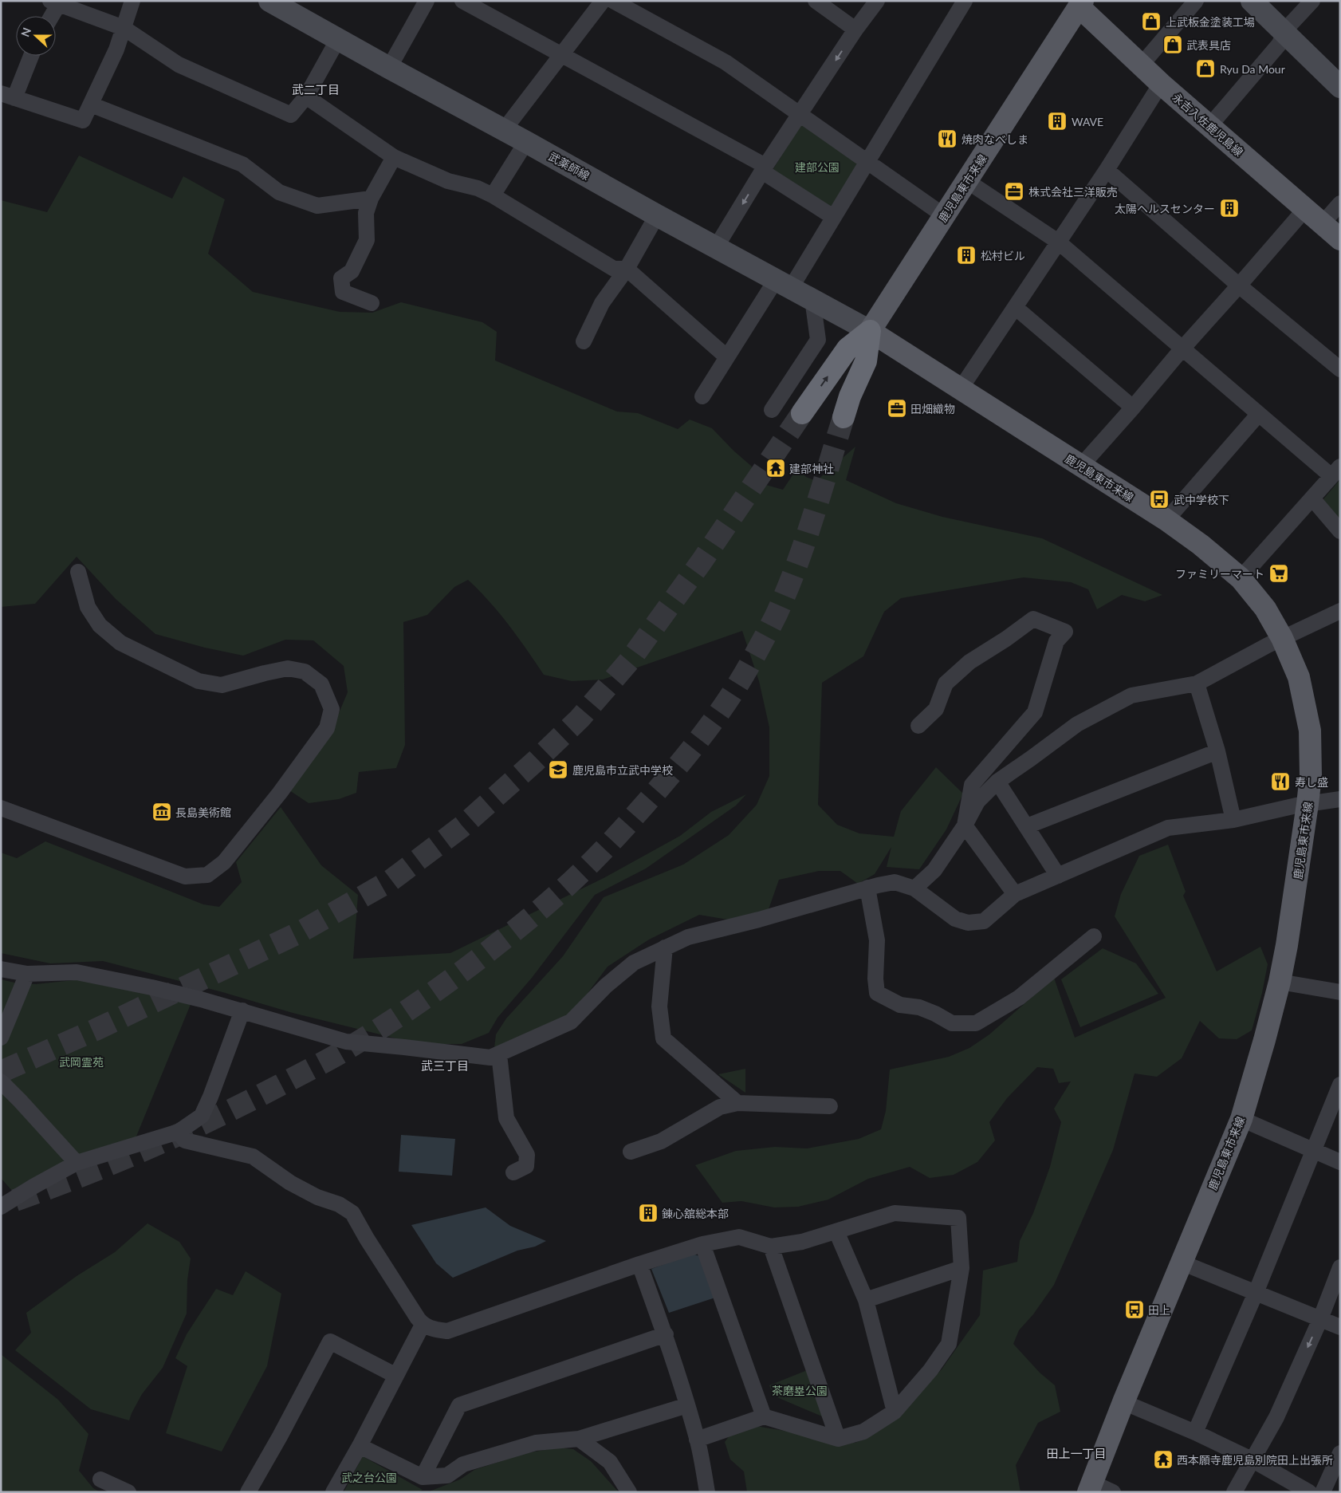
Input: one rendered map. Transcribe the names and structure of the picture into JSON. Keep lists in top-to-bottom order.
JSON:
{
  "streets": {
    "main road": ["永吉入佐鹿児島線", "鹿児島東市来線"],
    "street": ["武薬師線"]
  },
  "crossings": [
    ["永吉入佐鹿児島線", "鹿児島東市来線"],
    ["武薬師線", "鹿児島東市来線"]
  ],
  "districts": ["武二丁目", "武三丁目", "田上一丁目"],
  "parks": [
    "建部公園",
    "武岡霊苑",
    "茶磨塁公園",
    "武之台公園"
  ],
  "places": {
    "shop": ["上武板金塗装工場", "武表具店", "Ryu Da Mour"],
    "building": [
      "WAVE",
      "太陽ヘルスセンター",
      "松村ビル",
      "錬心舘総本部"
    ],
    "restaurant": ["焼肉なべしま", "寿し盛"],
    "office": ["株式会社三洋販売", "田畑織物"],
    "temple": ["建部神社", "西本願寺鹿児島別院田上出張所"],
    "bus stop": ["武中学校下", "田上"],
    "supermarket": ["ファミリーマート"],
    "school or university": ["鹿児島市立武中学校"],
    "museum": ["長島美術館"]
  },
  "north": "left"
}
